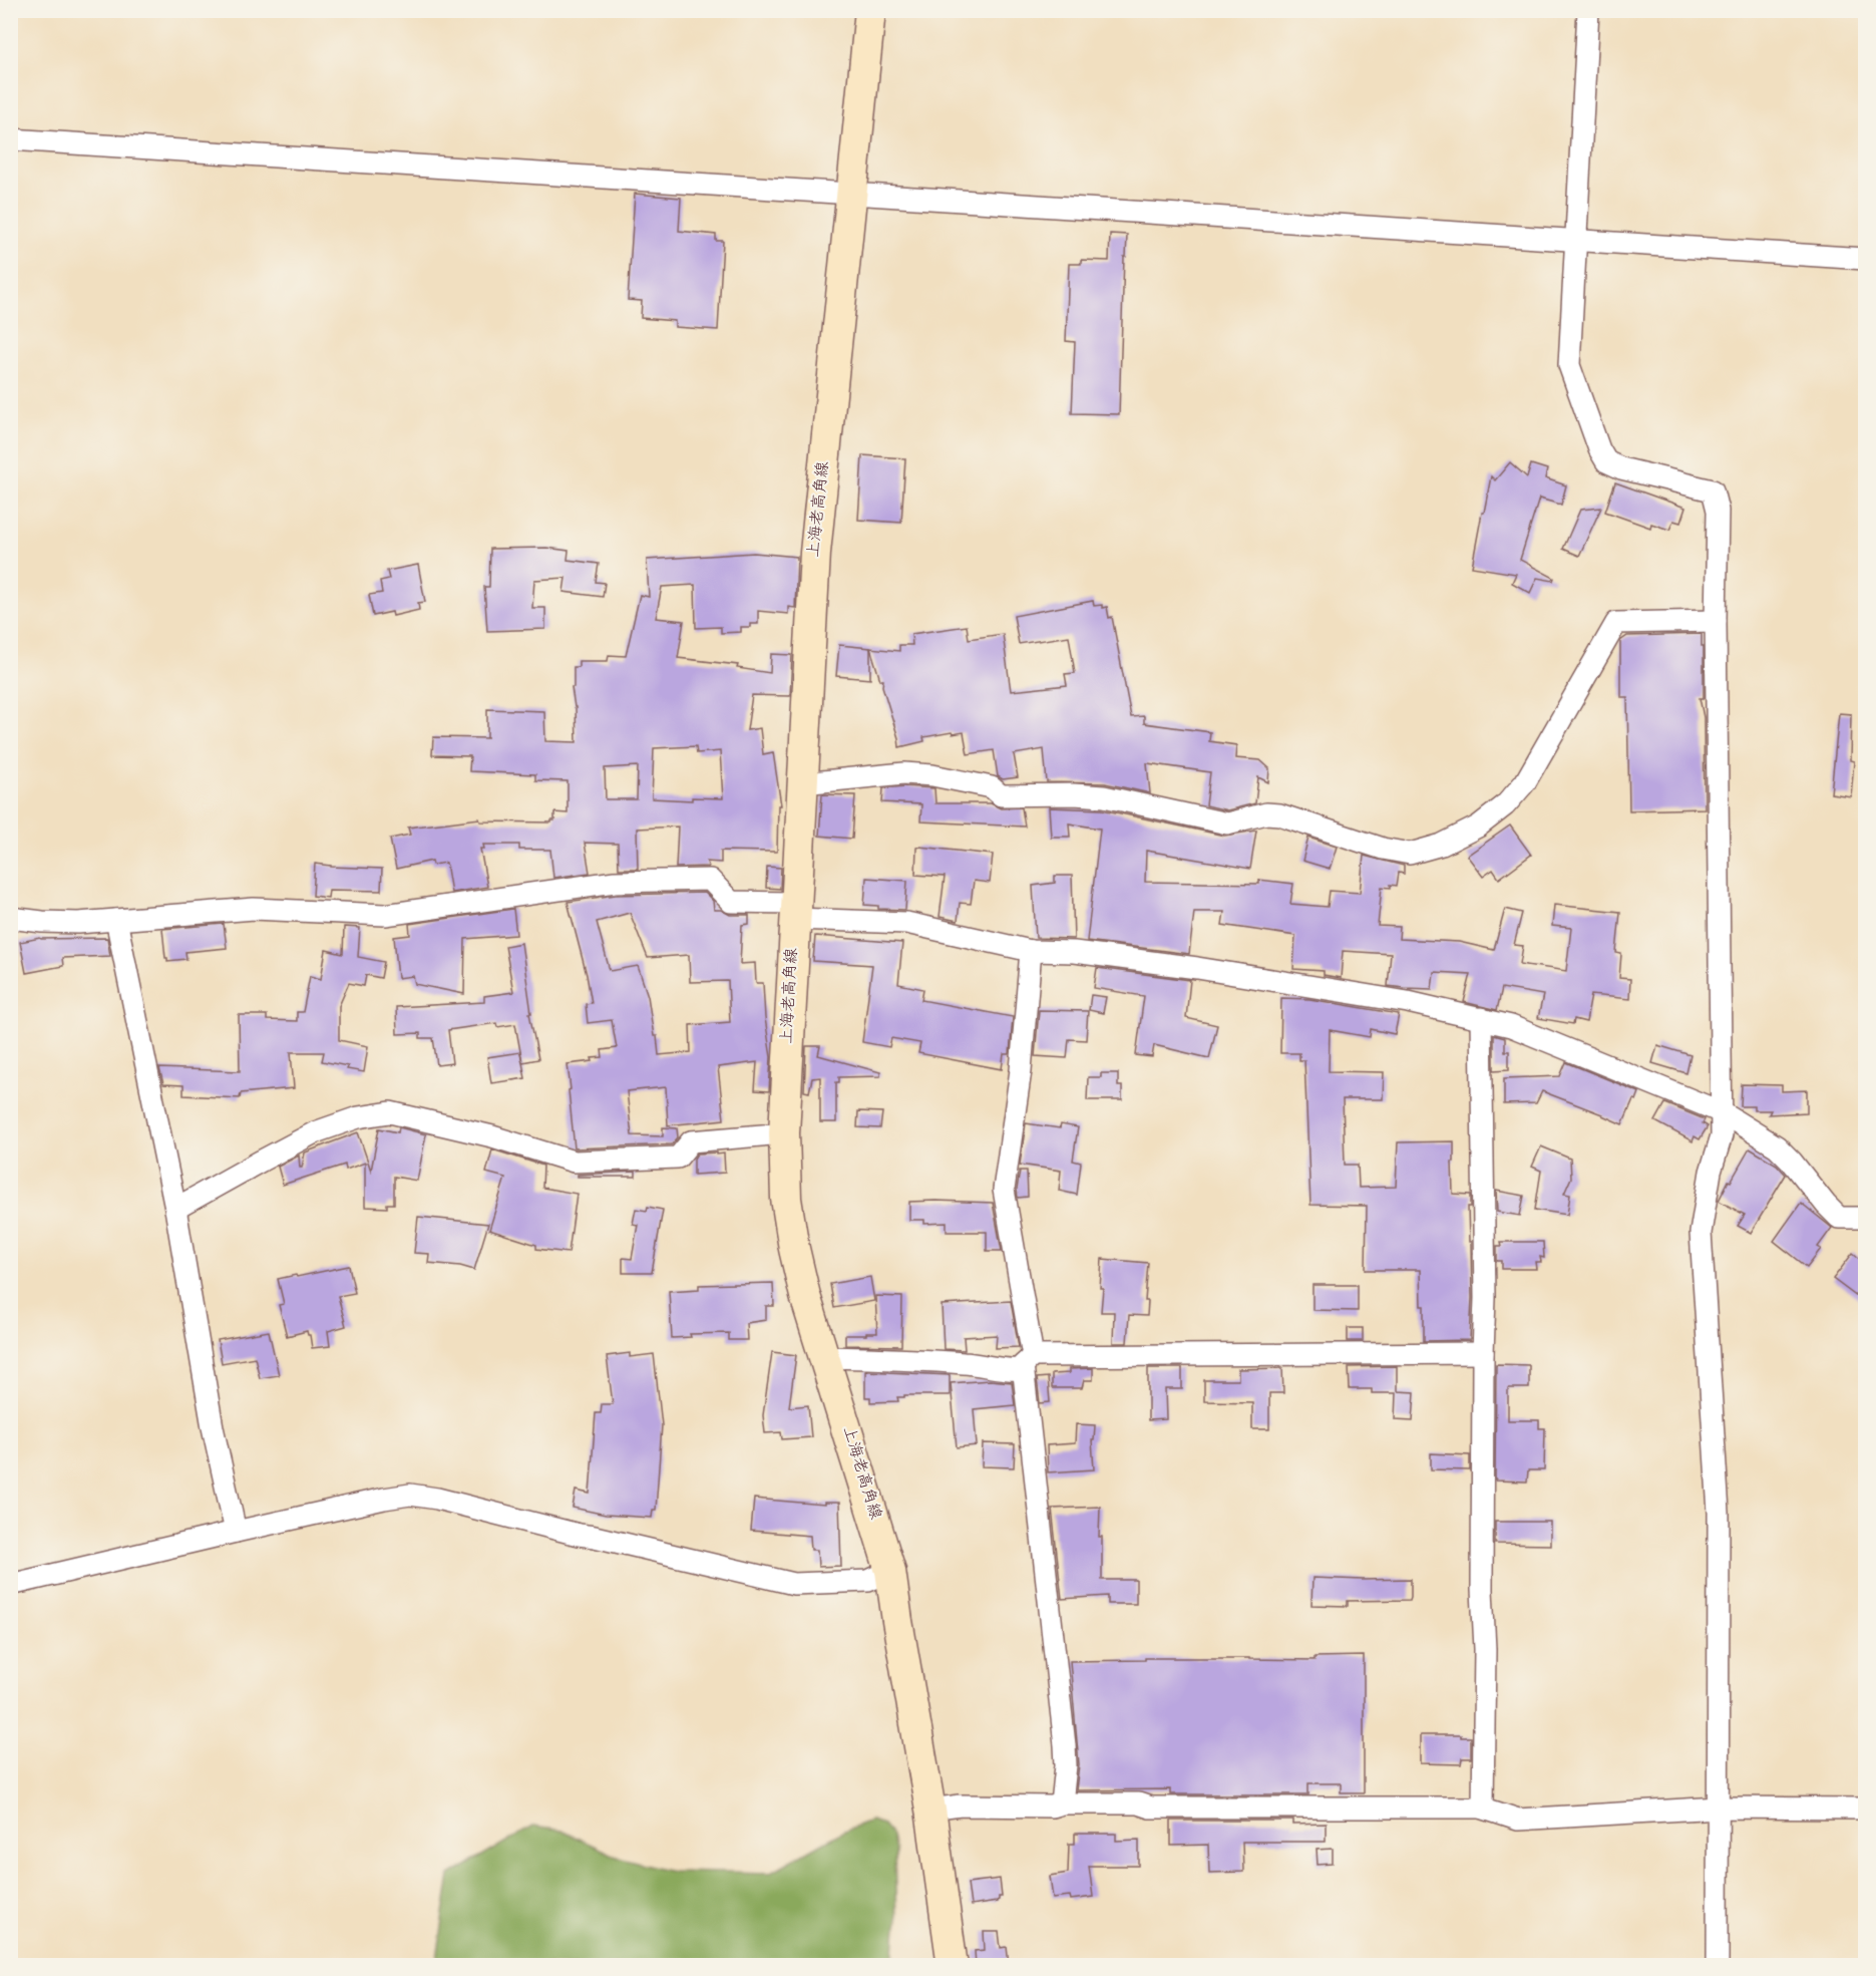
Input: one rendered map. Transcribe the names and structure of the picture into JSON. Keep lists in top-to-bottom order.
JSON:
{
  "streets": {
    "main road": ["上海老高角線"]
  }
}
